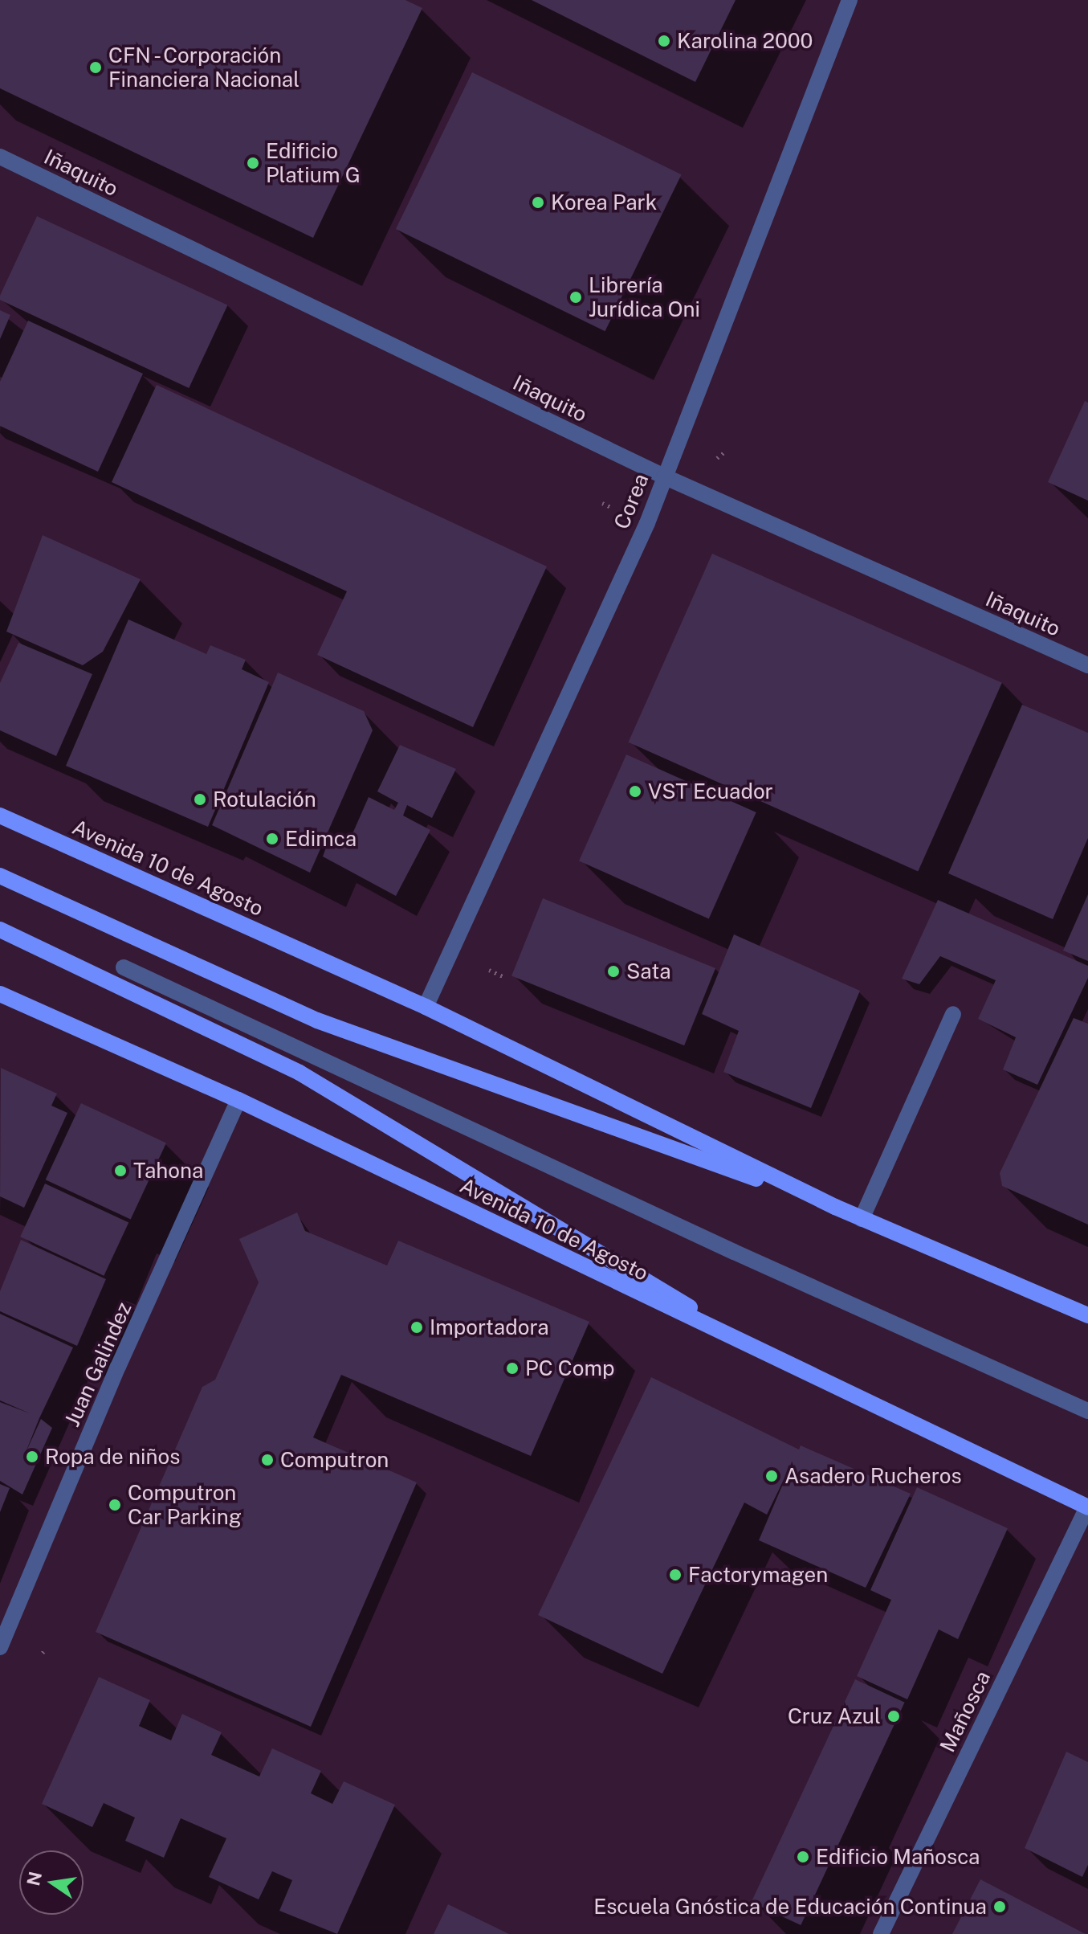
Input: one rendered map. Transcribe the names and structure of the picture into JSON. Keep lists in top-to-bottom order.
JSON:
{
  "streets": {
    "main road": ["Avenida 10 de Agosto"],
    "street": [
      "Iñaquito",
      "Corea",
      "Juan Galindez",
      "Mañosca"
    ]
  },
  "crossings": [
    ["Iñaquito", "Corea"],
    ["Corea", "Avenida 10 de Agosto"],
    ["Avenida 10 de Agosto", "Juan Galindez"],
    ["Avenida 10 de Agosto", "Mañosca"]
  ],
  "places": [
    "Karolina 2000",
    "CFN - Corporación Financiera Nacional",
    "Edificio Platium G",
    "Korea Park",
    "Librería Jurídica Oni",
    "VST Ecuador",
    "Rotulación",
    "Edimca",
    "Sata",
    "Tahona",
    "Importadora",
    "PC Comp",
    "Ropa de niños",
    "Computron",
    "Asadero Rucheros",
    "Computron Car Parking",
    "Factorymagen",
    "Cruz Azul",
    "Edificio Mañosca",
    "Escuela Gnóstica de Educación Continua"
  ],
  "north": "left"
}
